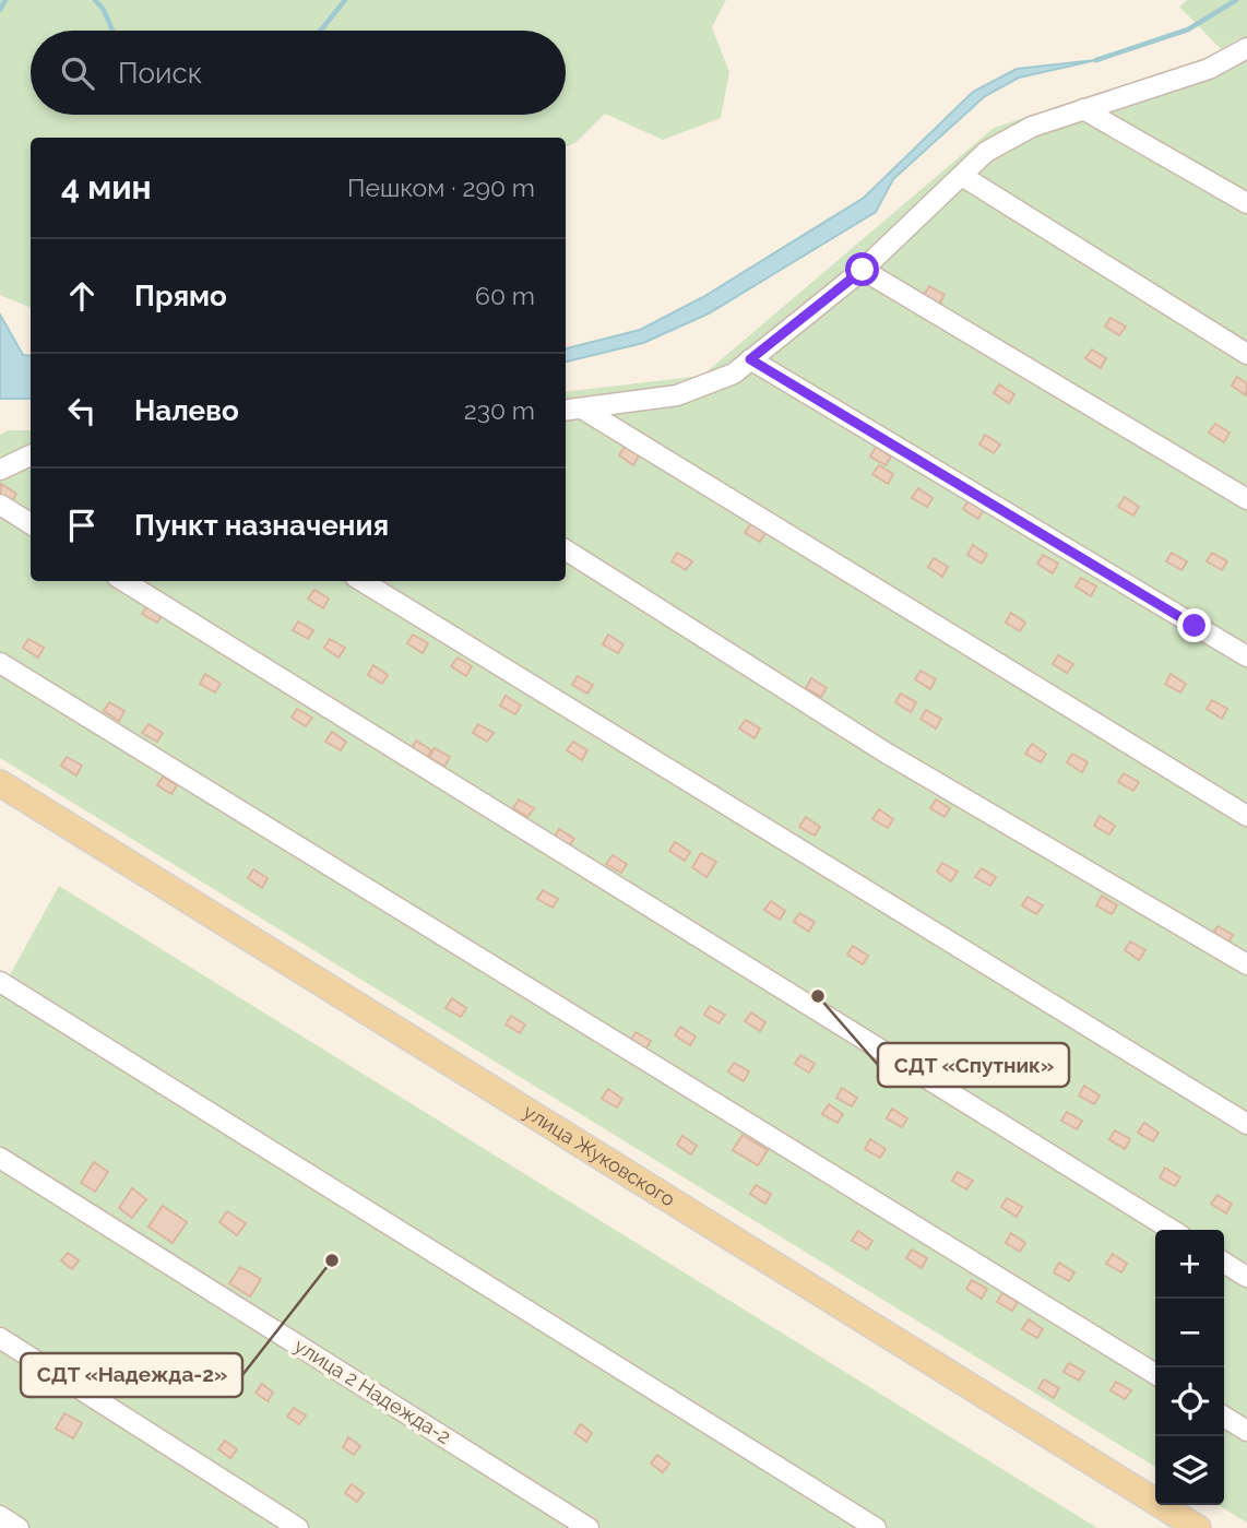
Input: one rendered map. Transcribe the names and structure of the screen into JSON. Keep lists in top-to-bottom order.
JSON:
{
  "streets": {
    "main road": ["улица Жуковского"],
    "lane": ["улица 2 Надежда-2"]
  },
  "places": ["СДТ «Спутник»", "СДТ «Надежда-2»"],
  "page": {
    "search": "Поиск",
    "heading": ["4 мин", "Пешком · 290 m"],
    "list": [
      ["Прямо", "60 m"],
      ["Налево", "230 m"],
      "Пункт назначения"
    ],
    "map_buttons": ["+", "−"]
  }
}
